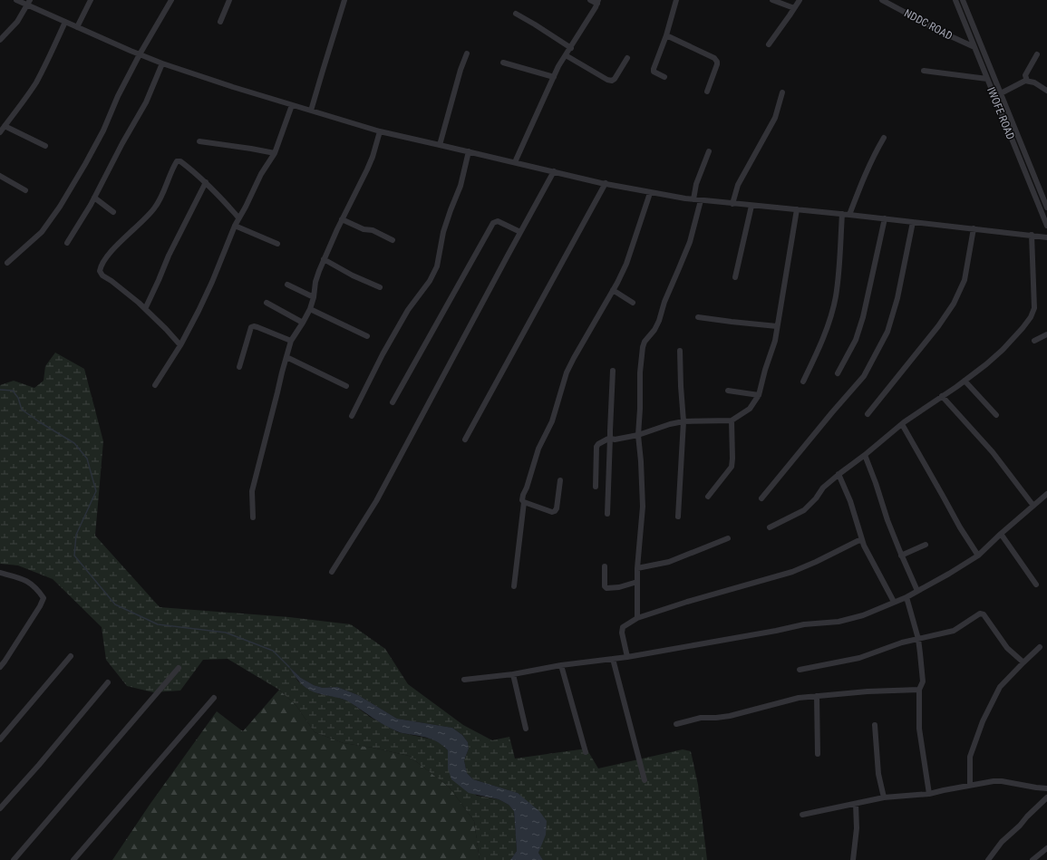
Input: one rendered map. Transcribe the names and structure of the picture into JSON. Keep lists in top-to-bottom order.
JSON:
{
  "streets": {
    "street": ["NDDC ROAD", "IWOFE ROAD"]
  },
  "crossings": [
    ["NDDC ROAD", "IWOFE ROAD"]
  ]
}
